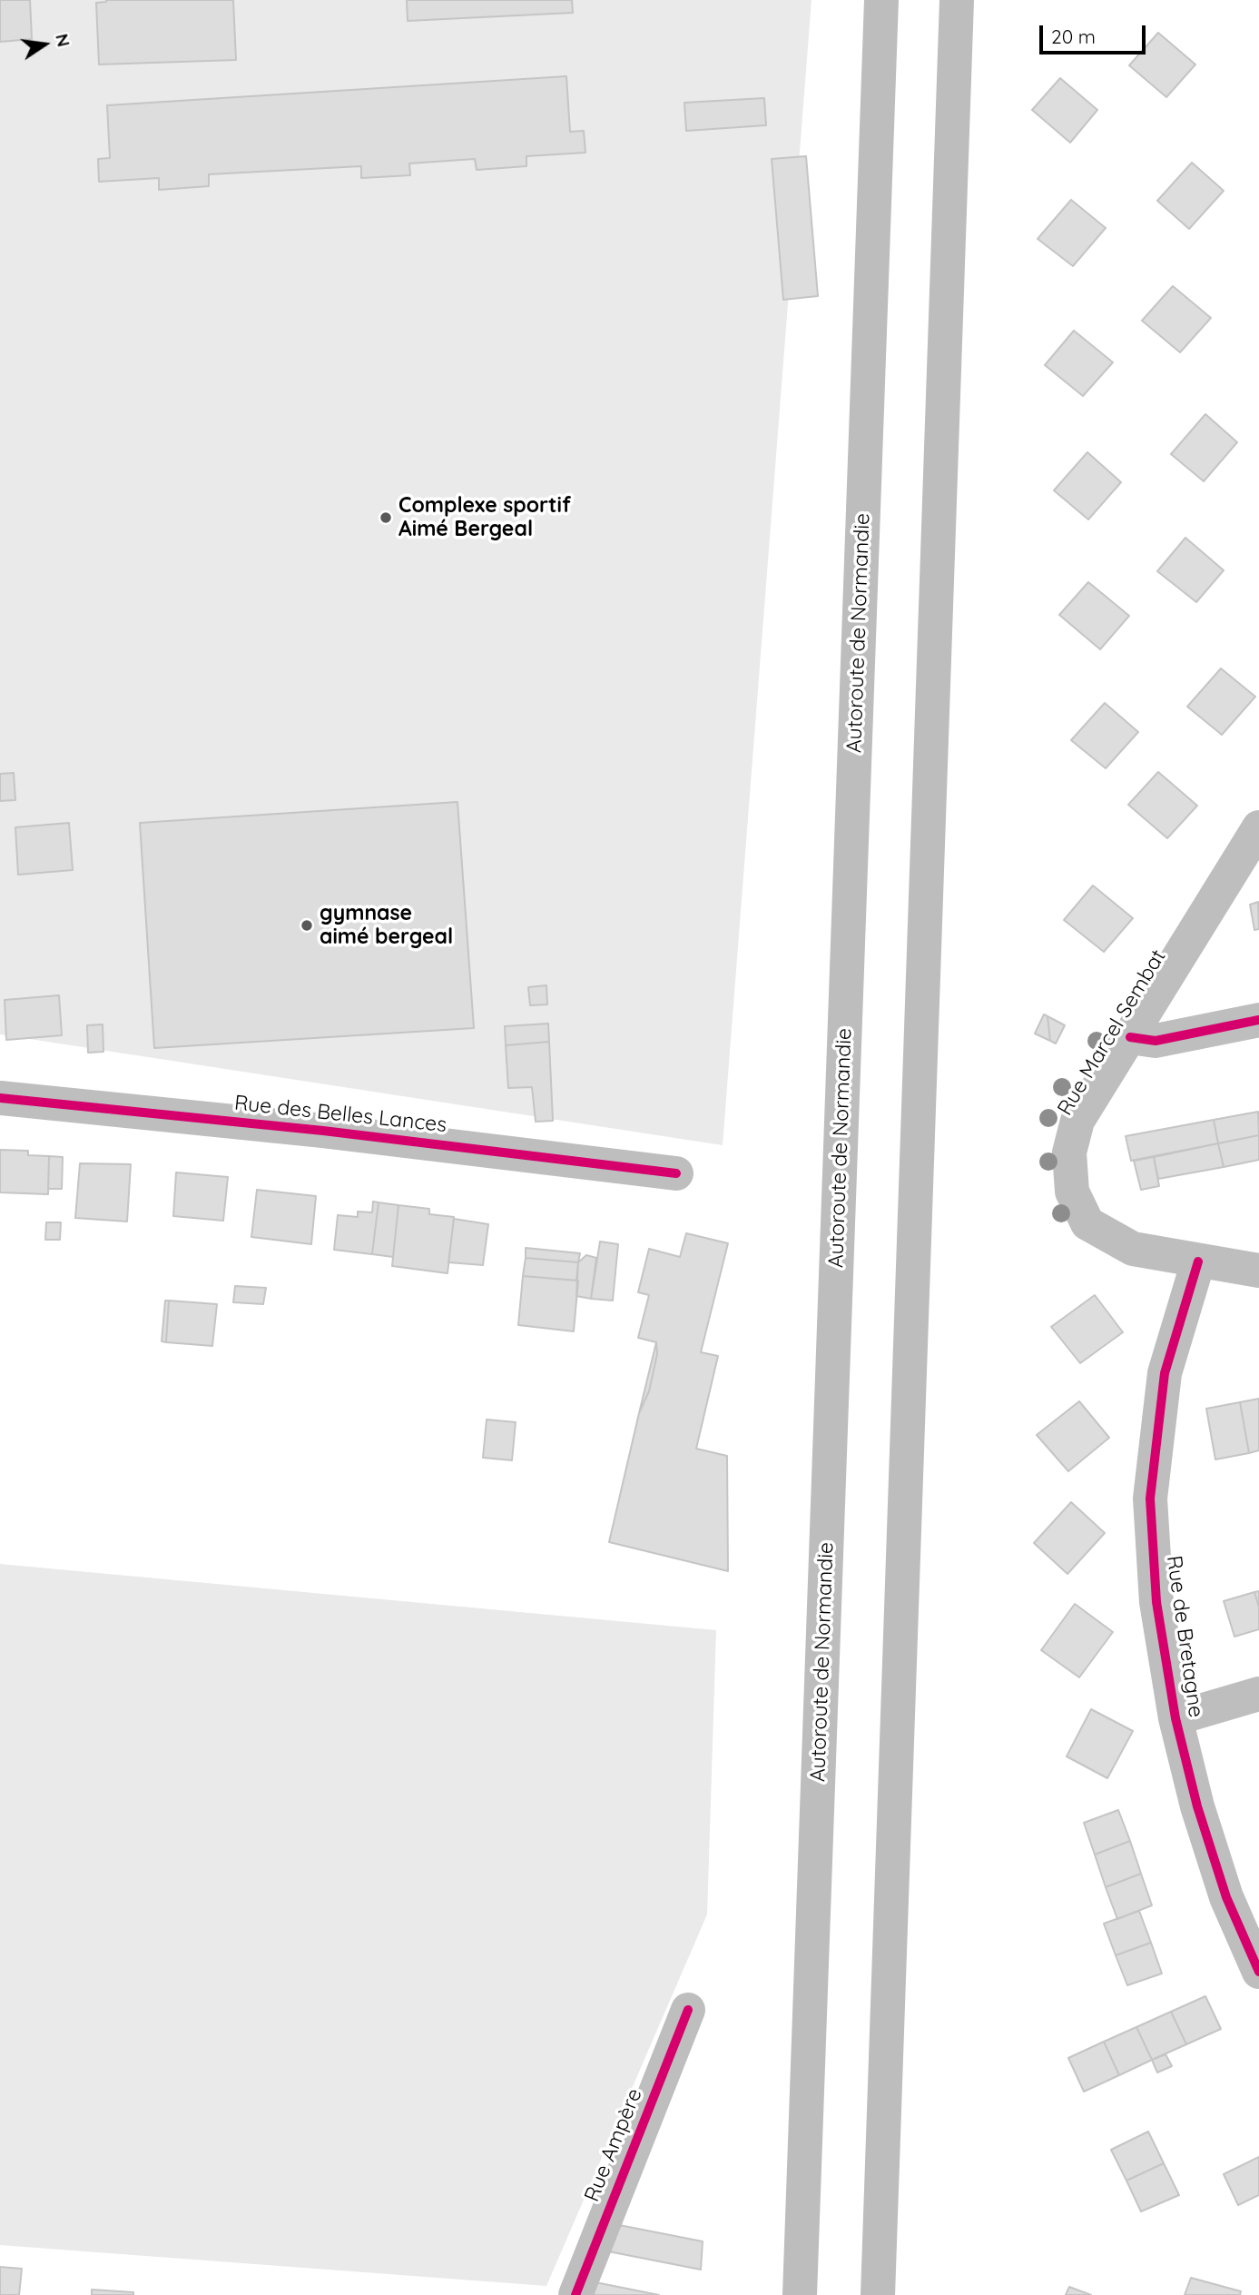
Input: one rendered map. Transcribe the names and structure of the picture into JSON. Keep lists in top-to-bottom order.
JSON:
{
  "streets": {
    "highway": ["Autoroute de Normandie"],
    "street": [
      "Rue Marcel Sembat",
      "Rue des Belles Lances",
      "Rue de Bretagne",
      "Rue Ampère"
    ]
  },
  "crossings": [
    ["Rue Marcel Sembat", "Rue de Bretagne"]
  ],
  "places": ["Complexe sportif Aimé Bergeal", "gymnase aimé bergeal"],
  "scale_bar": "20 m",
  "north": "right"
}
